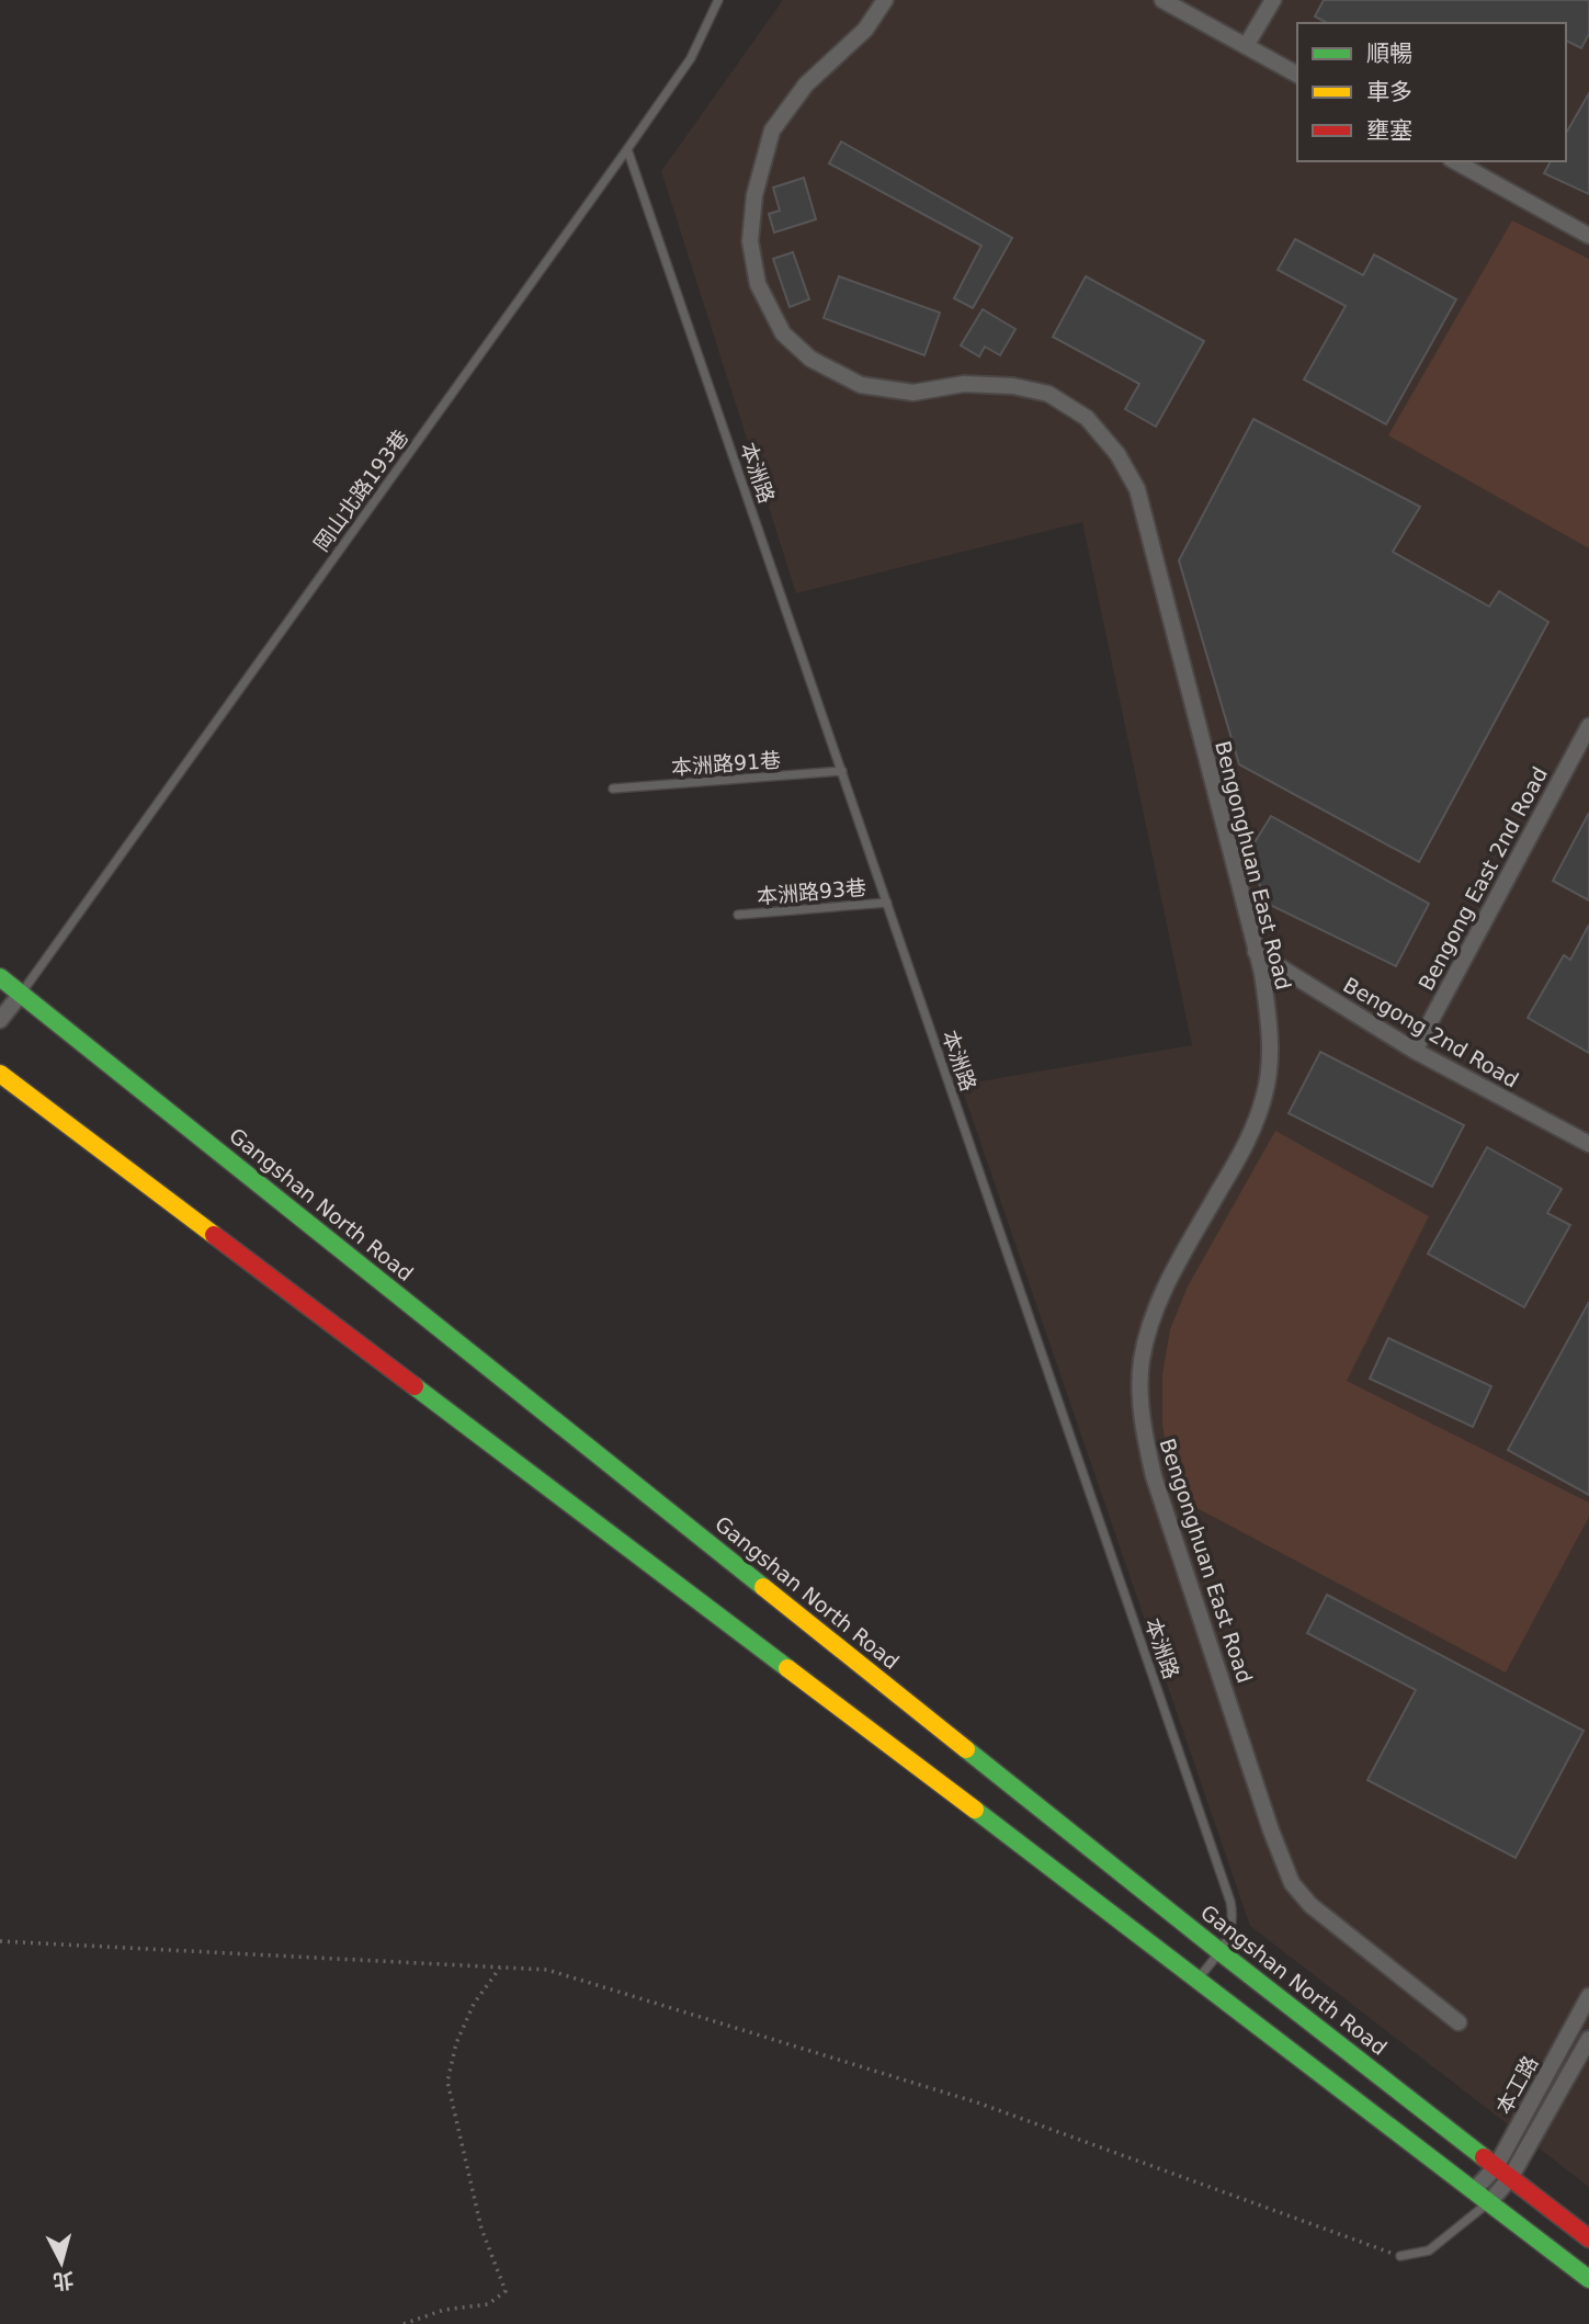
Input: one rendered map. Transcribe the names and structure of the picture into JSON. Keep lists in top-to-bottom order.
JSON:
{
  "streets": {
    "main road": ["Gangshan North Road"],
    "street": [
      "Bengonghuan East Road",
      "Bengong East 2nd Road",
      "Bengong 2nd Road",
      "本工路"
    ],
    "lane": [
      "本洲路",
      "岡山北路193巷",
      "本洲路91巷",
      "本洲路93巷"
    ]
  },
  "crossings": [
    ["本洲路", "岡山北路193巷"],
    ["本洲路", "本洲路91巷"],
    ["本洲路", "本洲路93巷"],
    ["本洲路", "Gangshan North Road"],
    ["岡山北路193巷", "Gangshan North Road"],
    ["Bengonghuan East Road", "Bengong 2nd Road"],
    ["Bengong East 2nd Road", "Bengong 2nd Road"],
    ["Gangshan North Road", "本工路"]
  ],
  "legend": ["順暢", "車多", "壅塞"],
  "north": "bottom"
}
